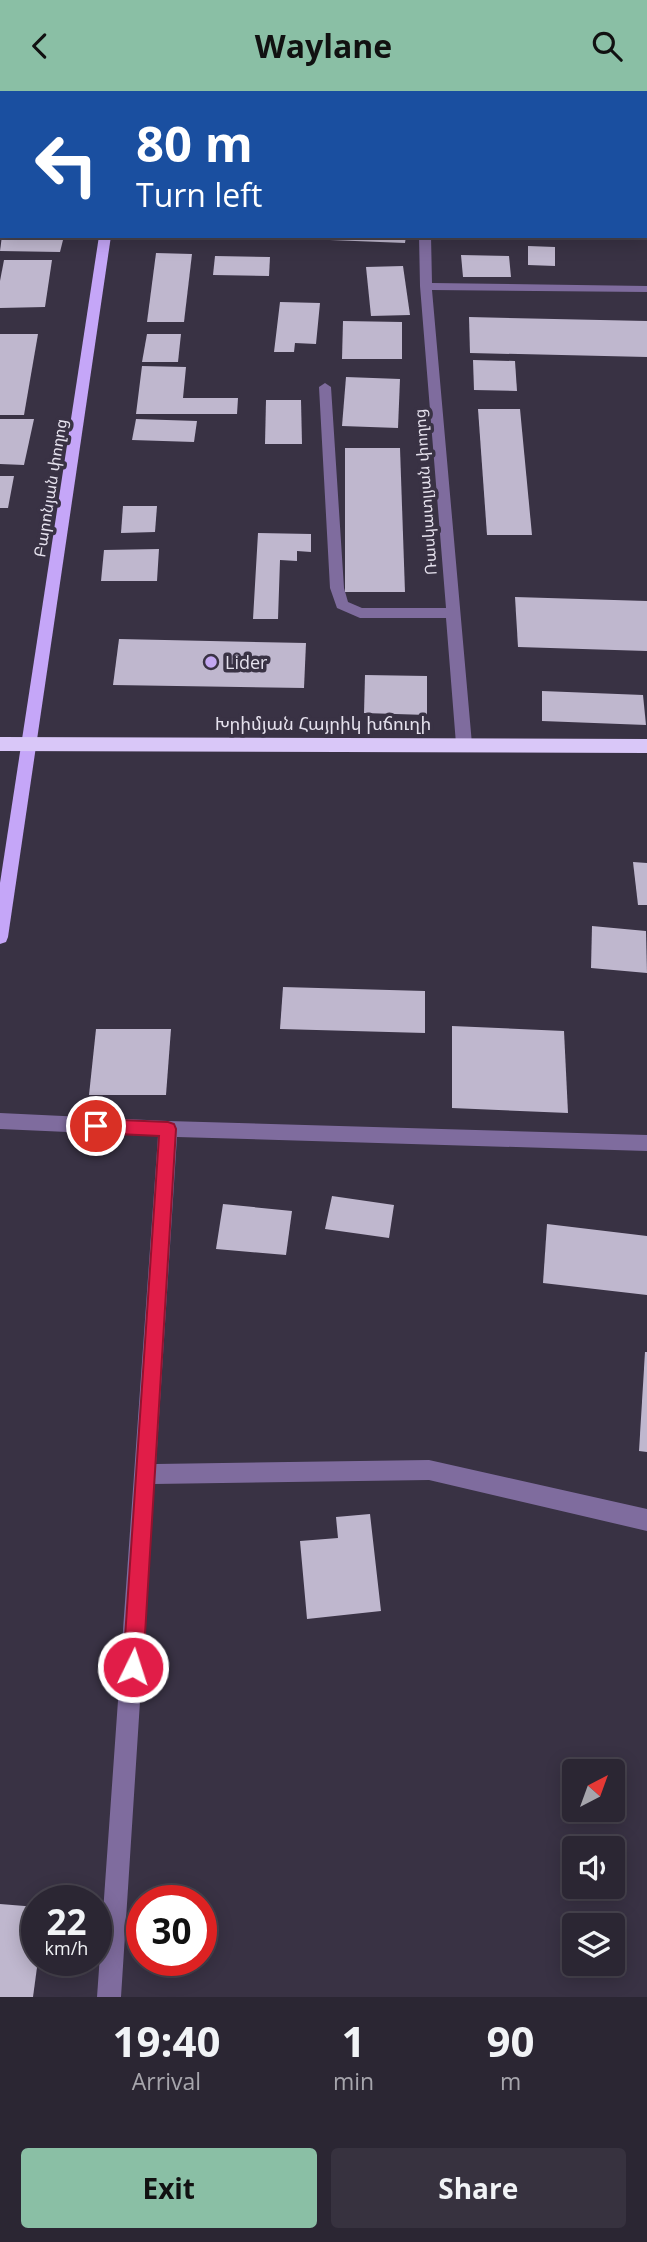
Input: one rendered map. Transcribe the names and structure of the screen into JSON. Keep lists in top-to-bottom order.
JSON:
{
  "streets": {
    "highway": ["Խրիմյան Հայրիկ խճուղի"],
    "main road": ["Բարոնյան փողոց"],
    "street": ["Ռասկատլյան փողոց"]
  },
  "crossings": [
    ["Բարոնյան փողոց", "Խրիմյան Հայրիկ խճուղի"],
    ["Ռասկատլյան փողոց", "Խրիմյան Հայրիկ խճուղի"]
  ],
  "places": ["Lider"],
  "north": "top right",
  "page": {
    "header": "Waylane",
    "turn": ["80 m", "Turn left"],
    "speed": "22 km/h",
    "limit": "30",
    "eta": [
      "19:40",
      "Arrival",
      "1",
      "min",
      "90",
      "m"
    ],
    "buttons": ["Exit", "Share"]
  }
}
